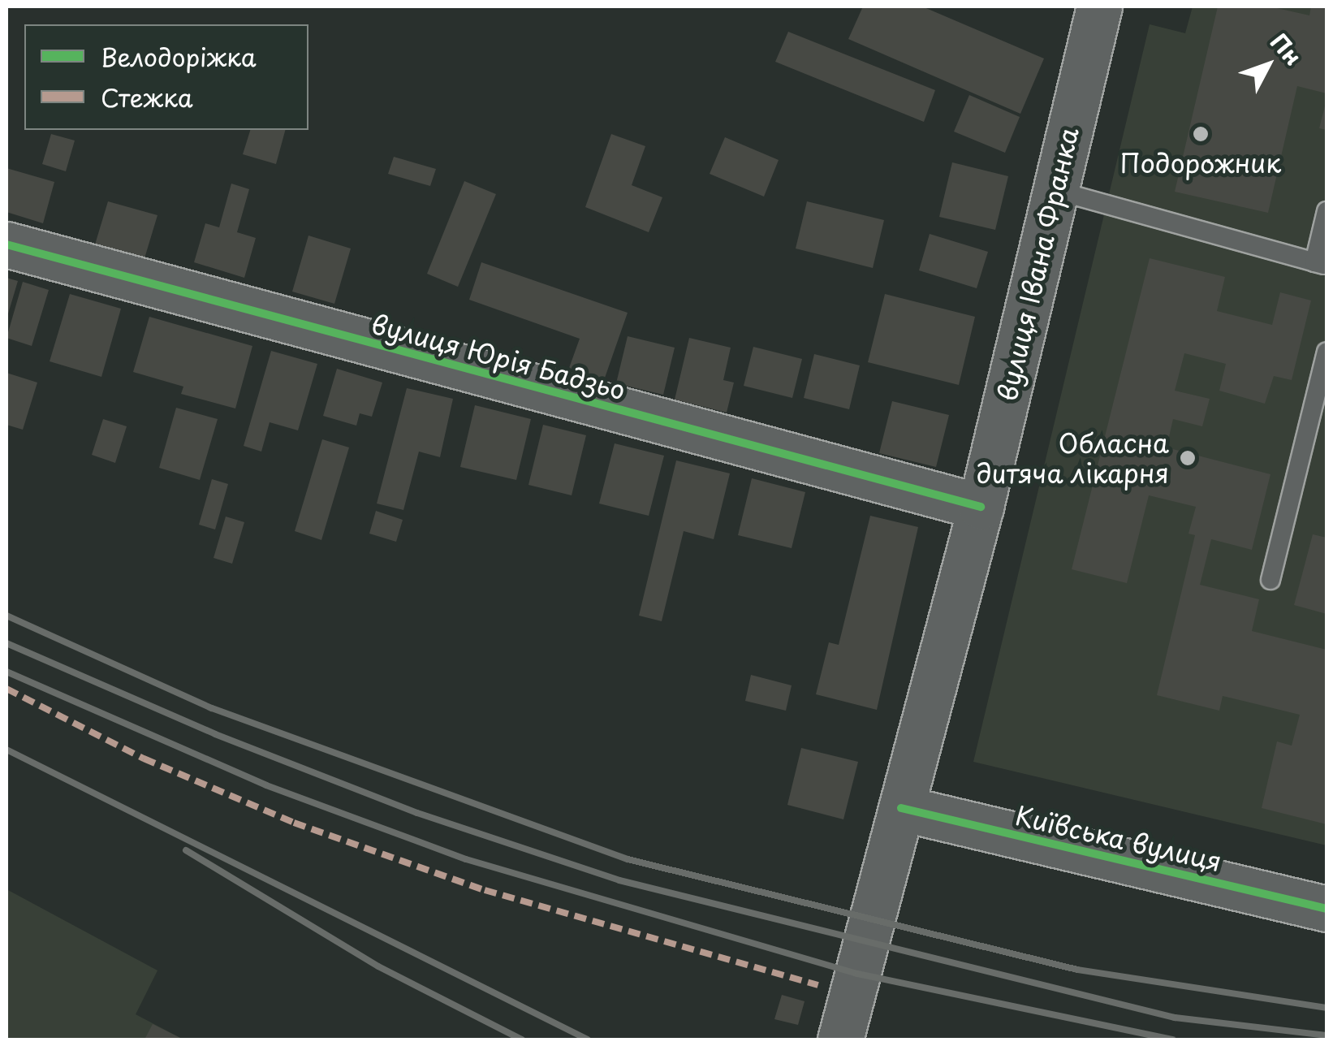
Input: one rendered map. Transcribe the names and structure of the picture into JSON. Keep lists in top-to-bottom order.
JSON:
{
  "streets": {
    "street": ["вулиця Івана Франка", "вулиця Юрія Бадзьо", "Київська вулиця"]
  },
  "crossings": [
    ["вулиця Івана Франка", "вулиця Юрія Бадзьо"],
    ["вулиця Івана Франка", "Київська вулиця"]
  ],
  "places": ["Подорожник", "Обласна дитяча лікарня"],
  "legend": ["Велодоріжка", "Стежка"],
  "north": "top right"
}
